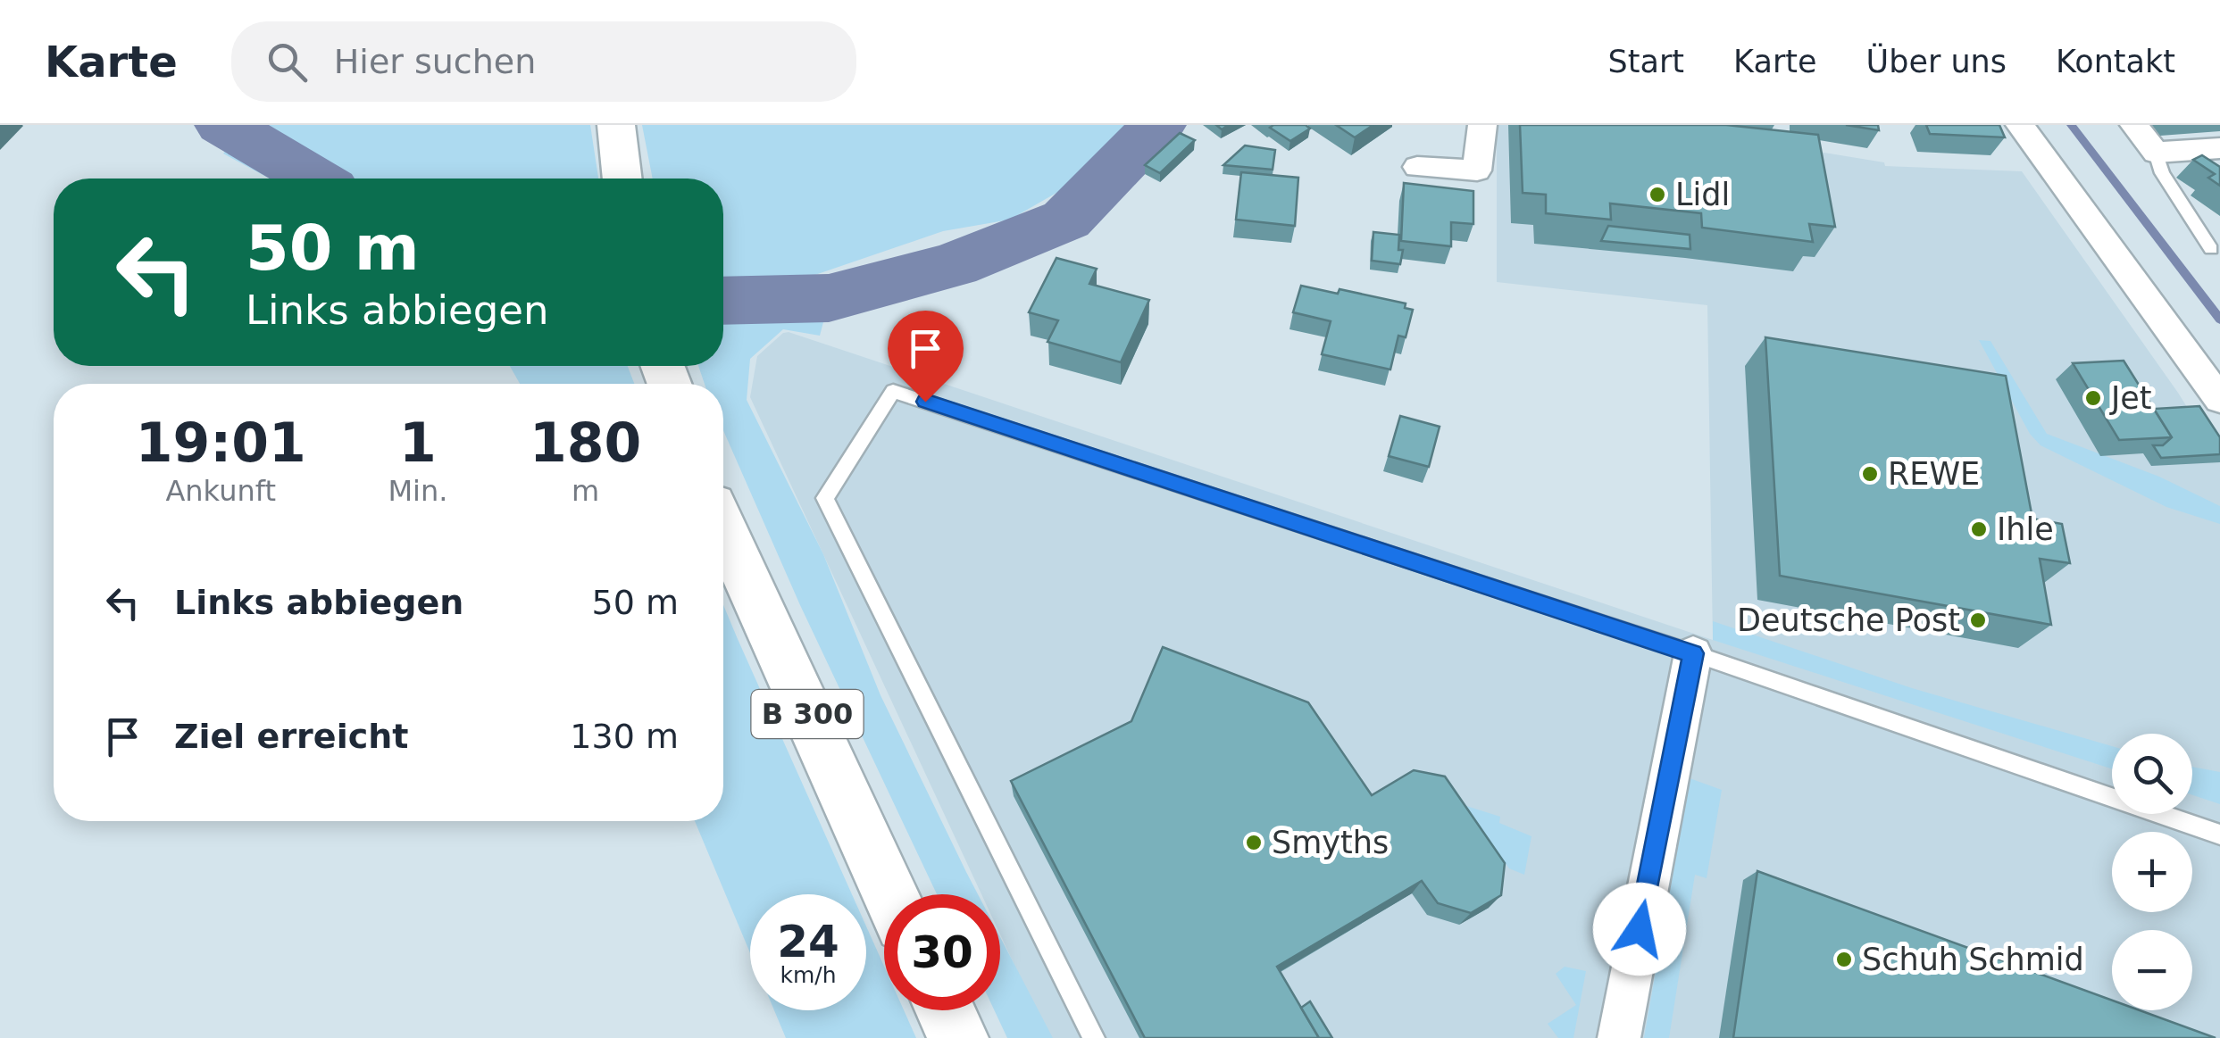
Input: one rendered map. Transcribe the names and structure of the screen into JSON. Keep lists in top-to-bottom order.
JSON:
{
  "streets": {
    "main road": ["B 300"]
  },
  "places": [
    "Lidl",
    "Jet",
    "REWE",
    "Ihle",
    "Deutsche Post",
    "Smyths",
    "Schuh Schmid"
  ],
  "page": {
    "header": "Karte",
    "search": "Hier suchen",
    "nav": [
      "Start",
      "Karte",
      "Über uns",
      "Kontakt"
    ],
    "turn": ["50 m", "Links abbiegen"],
    "eta": [
      "19:01",
      "Ankunft",
      "1",
      "Min.",
      "180",
      "m"
    ],
    "list": [
      {
        "name": "Links abbiegen",
        "value": "50 m"
      },
      {
        "name": "Ziel erreicht",
        "value": "130 m"
      }
    ],
    "map_buttons": ["+", "−"],
    "speed": "24 km/h",
    "limit": "30"
  }
}
